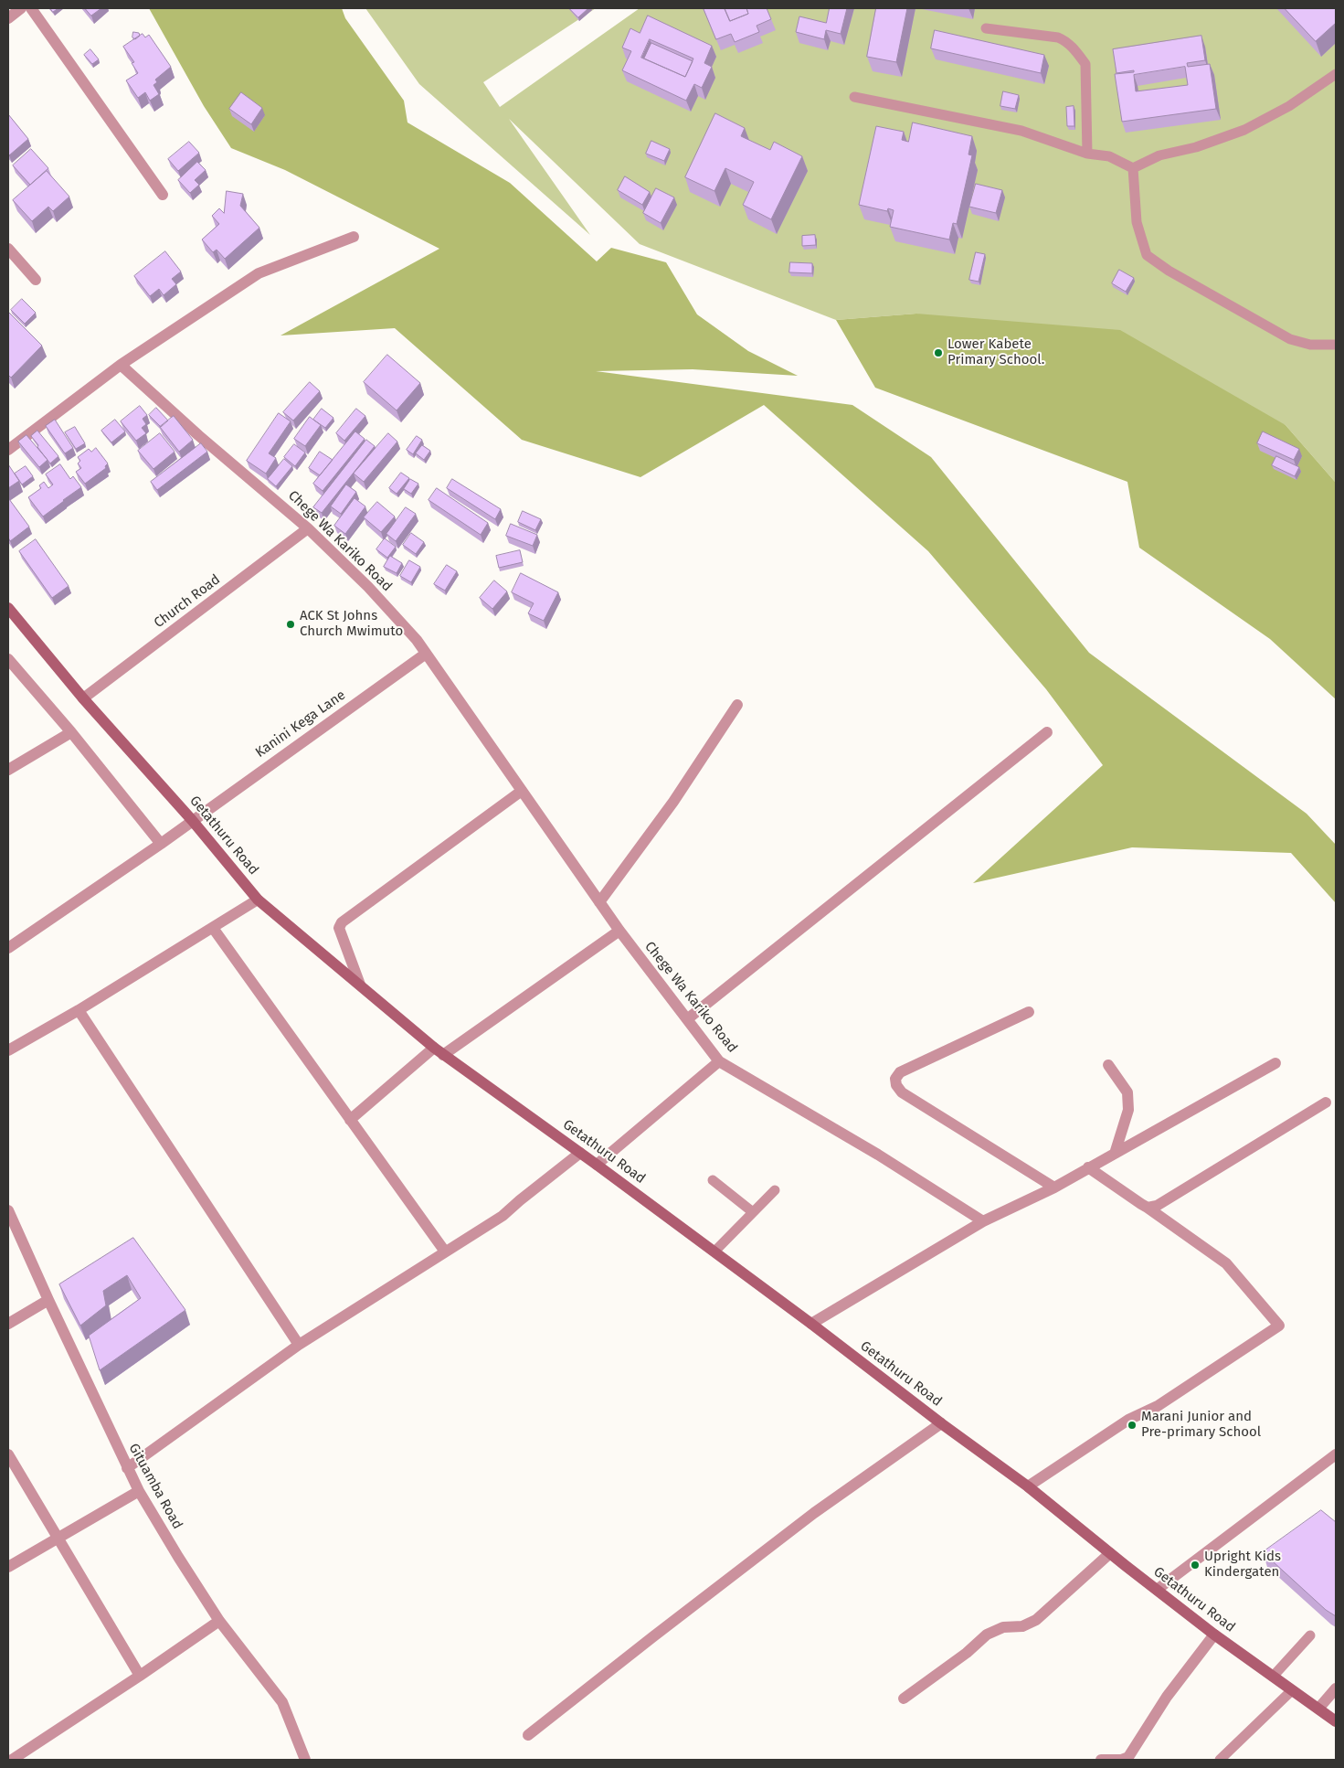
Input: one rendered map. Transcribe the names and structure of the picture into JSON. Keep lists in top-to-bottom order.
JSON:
{
  "streets": {
    "main road": ["Getathuru Road"],
    "street": [
      "Chege Wa Kariko Road",
      "Church Road",
      "Kanini Kega Lane",
      "Gituamba Road"
    ]
  },
  "crossings": [
    ["Chege Wa Kariko Road", "Church Road"],
    ["Chege Wa Kariko Road", "Kanini Kega Lane"],
    ["Church Road", "Getathuru Road"],
    ["Kanini Kega Lane", "Getathuru Road"]
  ],
  "places": [
    "Lower Kabete Primary School.",
    "ACK St Johns Church Mwimuto",
    "Marani Junior and Pre-primary School",
    "Upright Kids Kindergaten"
  ]
}
